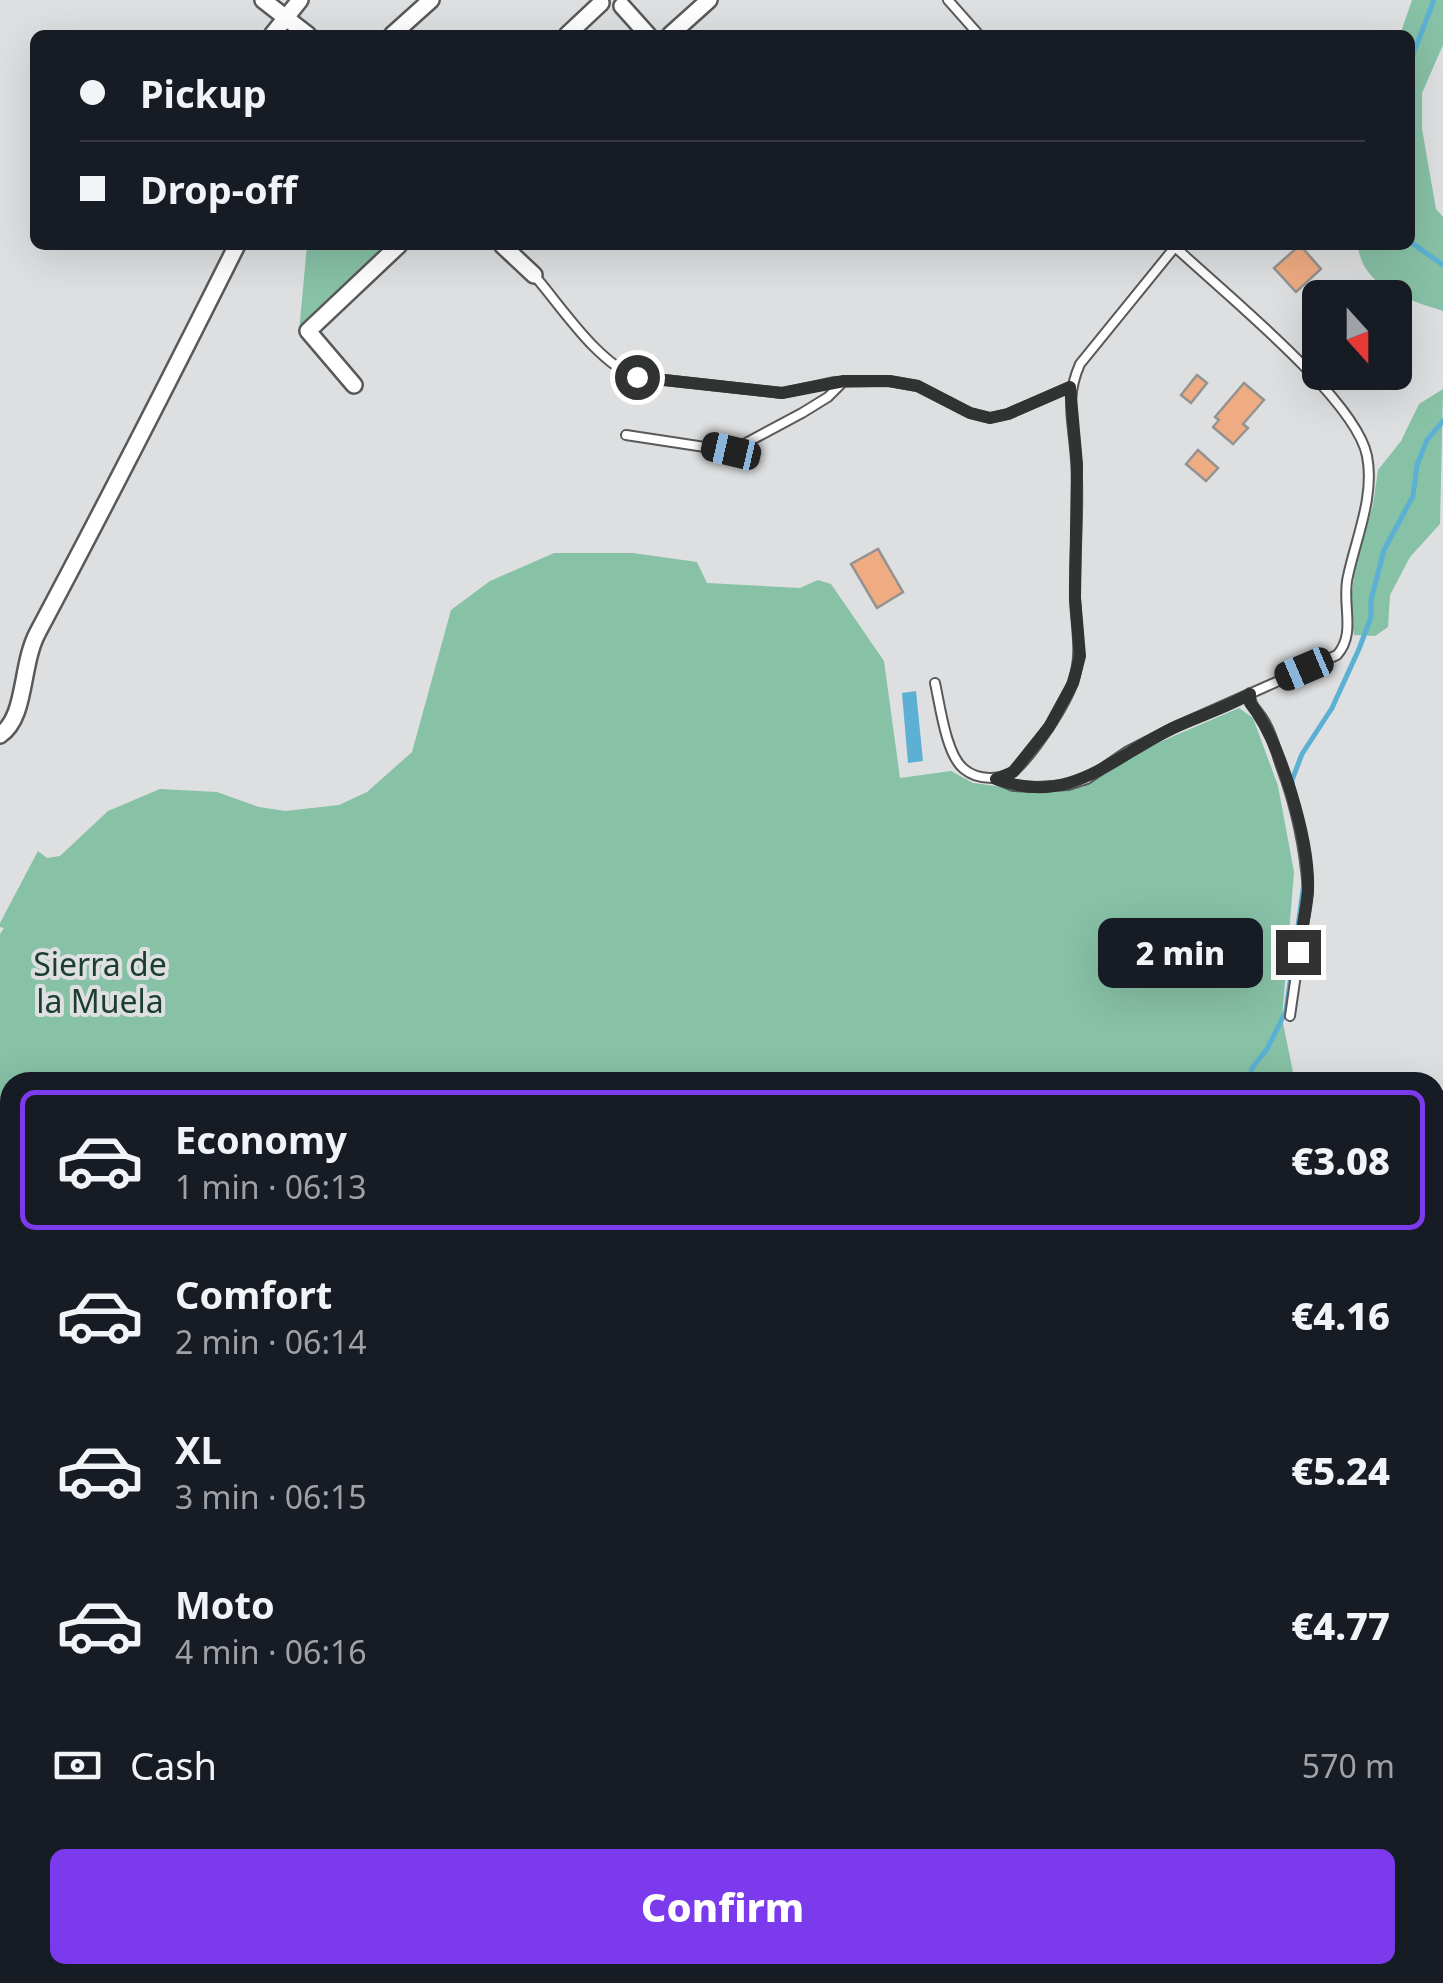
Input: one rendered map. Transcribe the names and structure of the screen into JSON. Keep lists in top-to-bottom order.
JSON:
{
  "parks": ["Sierra de la Muela"],
  "north": "bottom",
  "page": {
    "banner": ["Pickup", "Drop-off"],
    "bubble": "2 min",
    "list": [
      {
        "name": "Economy",
        "note": "1 min · 06:13",
        "value": "€3.08"
      },
      {
        "name": "Comfort",
        "note": "2 min · 06:14",
        "value": "€4.16"
      },
      {
        "name": "XL",
        "note": "3 min · 06:15",
        "value": "€5.24"
      },
      {
        "name": "Moto",
        "note": "4 min · 06:16",
        "value": "€4.77"
      }
    ],
    "pay": ["Cash", "570 m"],
    "buttons": "Confirm"
  }
}
